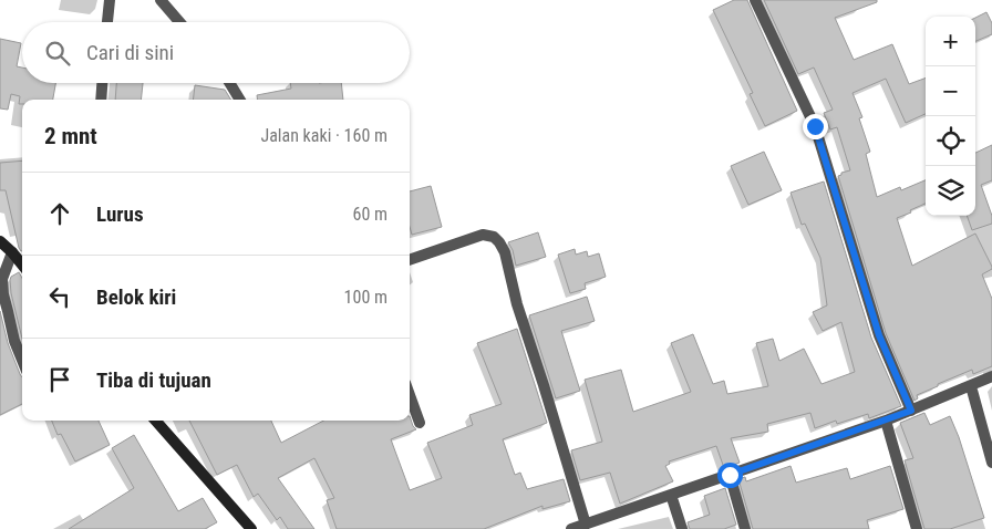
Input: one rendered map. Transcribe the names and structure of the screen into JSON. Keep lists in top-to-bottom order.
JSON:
{
  "page": {
    "map_buttons": ["+", "−"],
    "search": "Cari di sini",
    "heading": ["2 mnt", "Jalan kaki · 160 m"],
    "list": [
      ["Lurus", "60 m"],
      ["Belok kiri", "100 m"],
      "Tiba di tujuan"
    ]
  }
}
